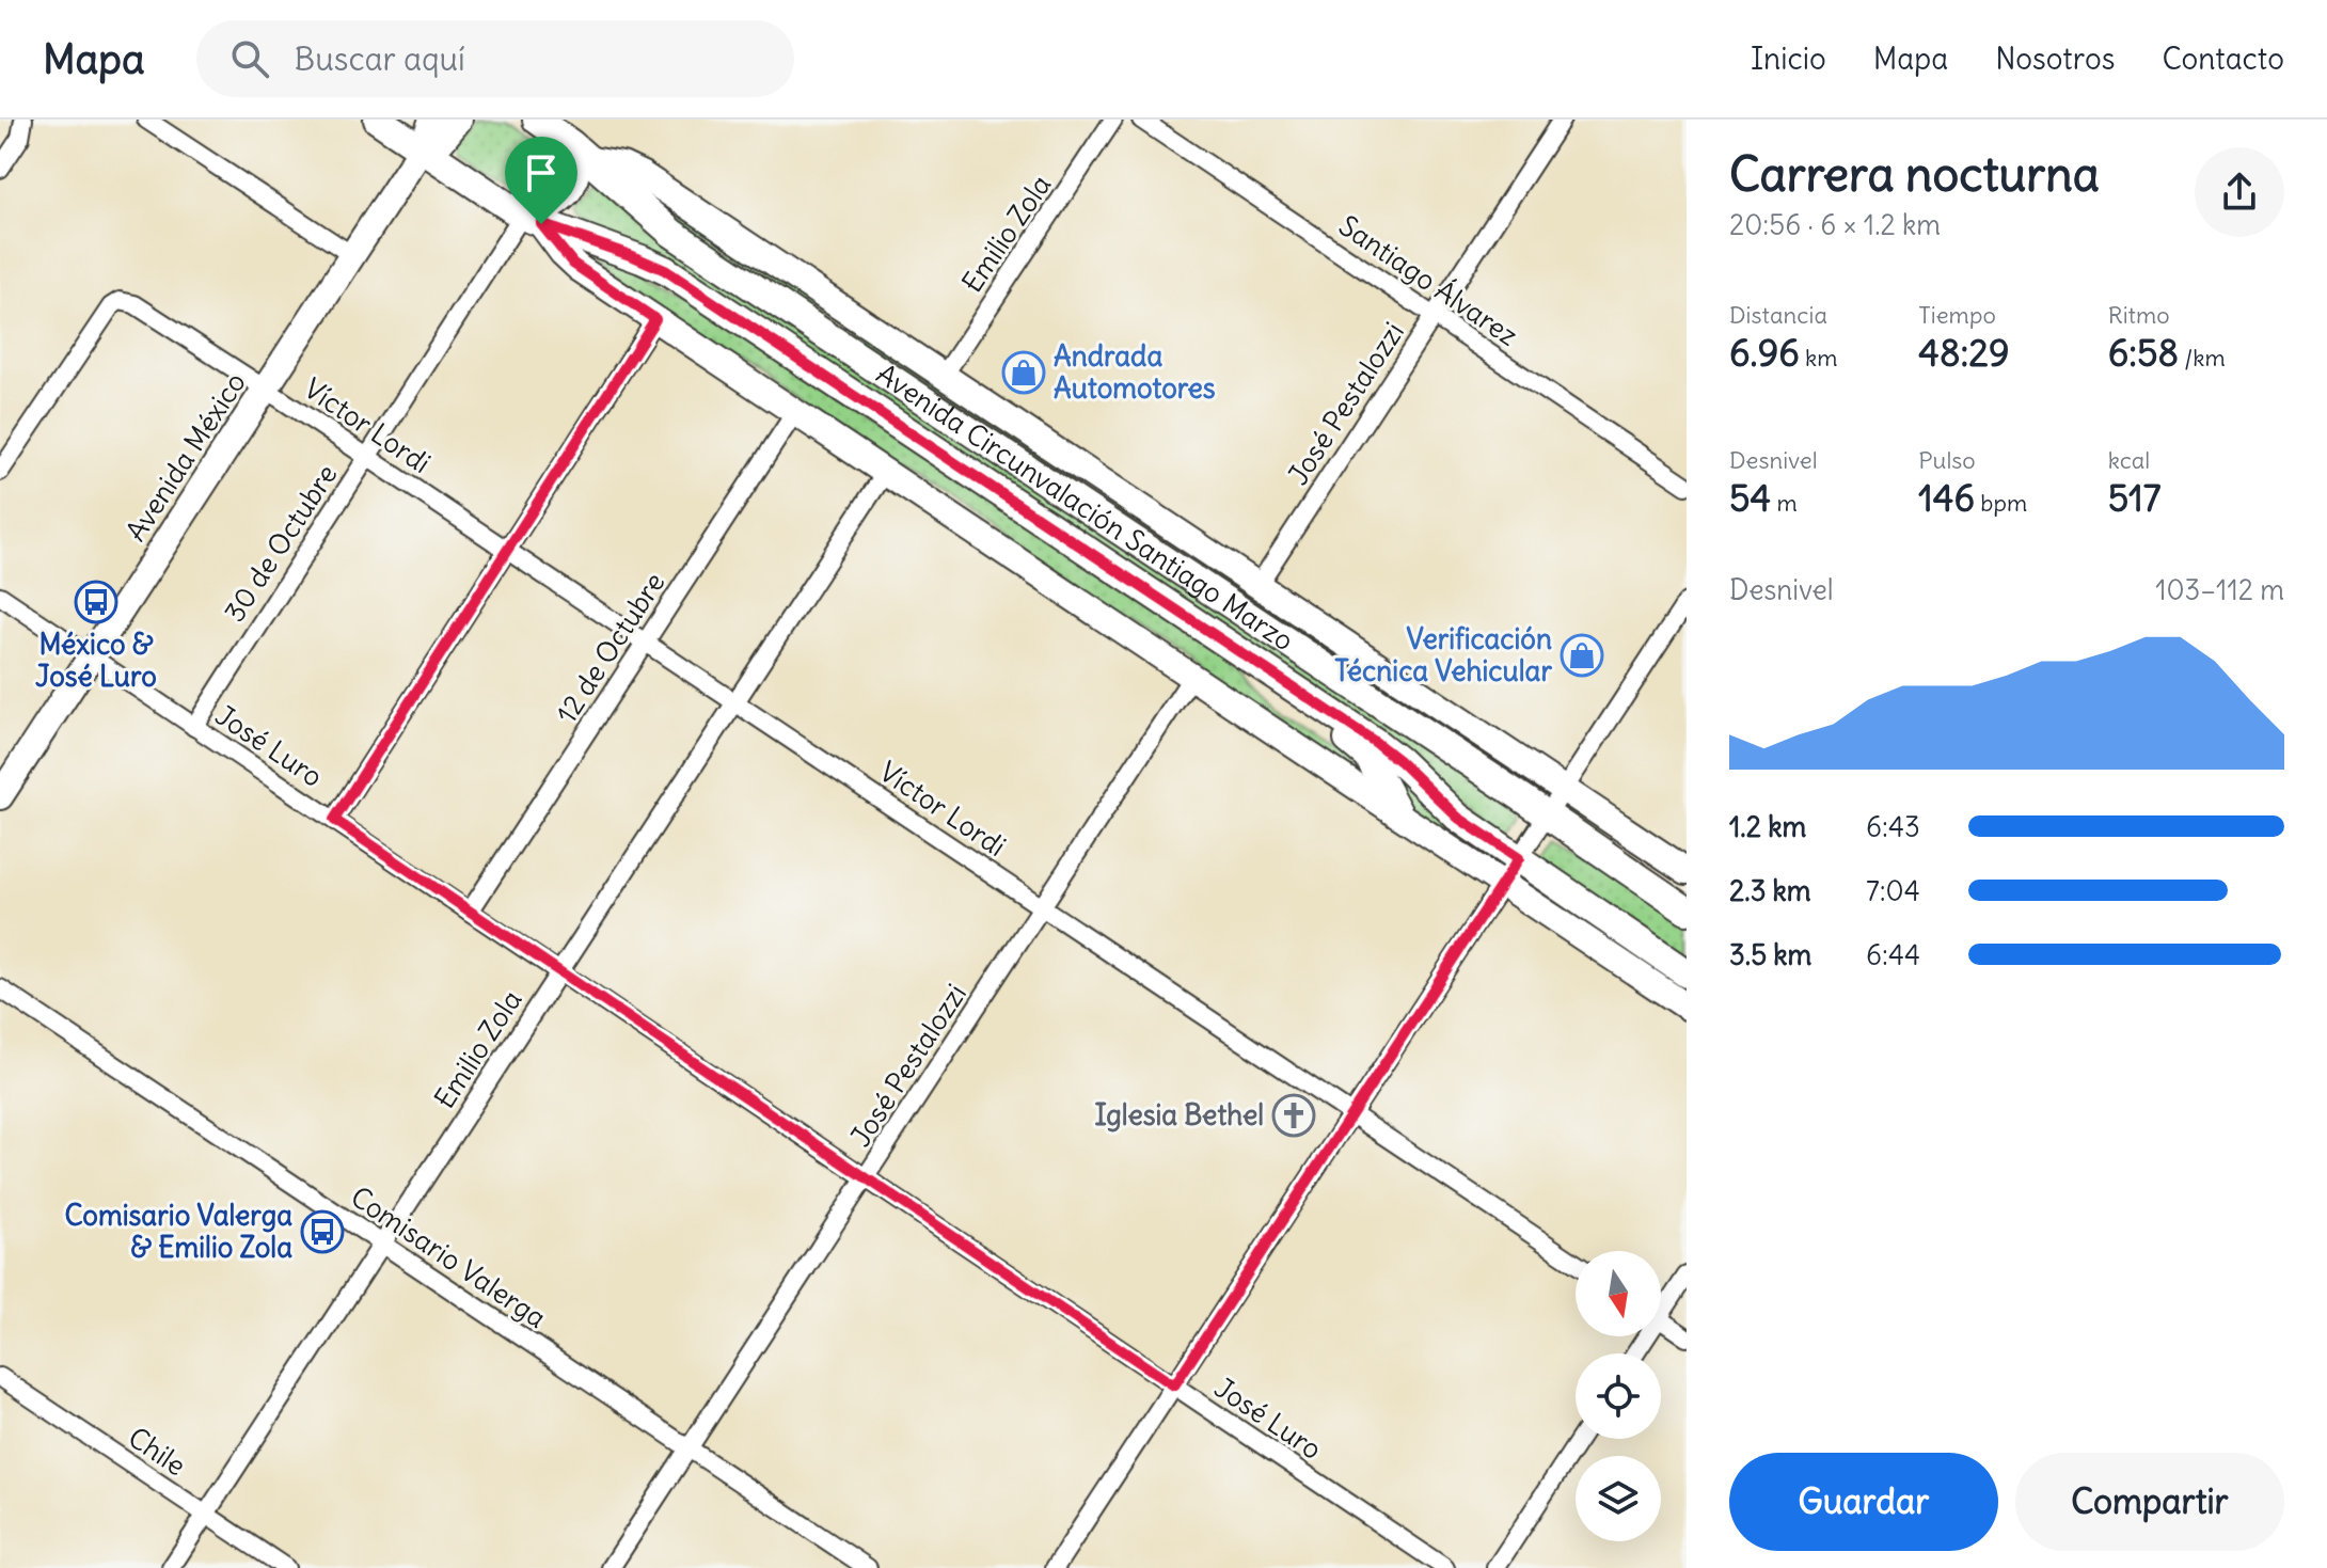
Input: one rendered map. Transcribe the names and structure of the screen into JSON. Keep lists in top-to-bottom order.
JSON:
{
  "streets": {
    "main road": ["Avenida Circunvalación Santiago Marzo"],
    "street": [
      "Emilio Zola",
      "Santiago Álvarez",
      "José Pestalozzi",
      "Víctor Lordi",
      "Avenida México",
      "30 de Octubre",
      "12 de Octubre",
      "José Luro",
      "Comisario Valerga",
      "Chile"
    ]
  },
  "crossings": [
    ["Emilio Zola", "Víctor Lordi"],
    ["Emilio Zola", "José Luro"],
    ["Emilio Zola", "Comisario Valerga"],
    ["Emilio Zola", "Chile"],
    ["Santiago Álvarez", "José Pestalozzi"],
    ["José Pestalozzi", "Víctor Lordi"],
    ["José Pestalozzi", "José Luro"],
    ["José Pestalozzi", "Comisario Valerga"],
    ["Víctor Lordi", "Avenida México"],
    ["Víctor Lordi", "30 de Octubre"],
    ["Víctor Lordi", "12 de Octubre"],
    ["Avenida México", "Avenida Circunvalación Santiago Marzo"],
    ["Avenida México", "José Luro"],
    ["Avenida Circunvalación Santiago Marzo", "30 de Octubre"],
    ["30 de Octubre", "José Luro"],
    ["12 de Octubre", "José Luro"]
  ],
  "places": {
    "shop": ["Andrada Automotores", "Verificación Técnica Vehicular"],
    "bus stop": ["México & José Luro", "Comisario Valerga & Emilio Zola"],
    "church": ["Iglesia Bethel"]
  },
  "north": "bottom",
  "page": {
    "header": "Mapa",
    "search": "Buscar aquí",
    "nav": [
      "Inicio",
      "Mapa",
      "Nosotros",
      "Contacto"
    ],
    "heading": ["Carrera nocturna", "20:56 · 6 × 1.2 km"],
    "stats": [
      ["Distancia", "6.96 km"],
      ["Tiempo", "48:29"],
      ["Ritmo", "6:58 /km"],
      ["Desnivel", "54 m"],
      ["Pulso", "146 bpm"],
      ["kcal", "517"]
    ],
    "chart": ["Desnivel", "103–112 m"],
    "list": [
      {
        "name": "1.2 km",
        "note": "6:43"
      },
      {
        "name": "2.3 km",
        "note": "7:04"
      },
      {
        "name": "3.5 km",
        "note": "6:44"
      }
    ],
    "buttons": ["Guardar", "Compartir"]
  }
}
